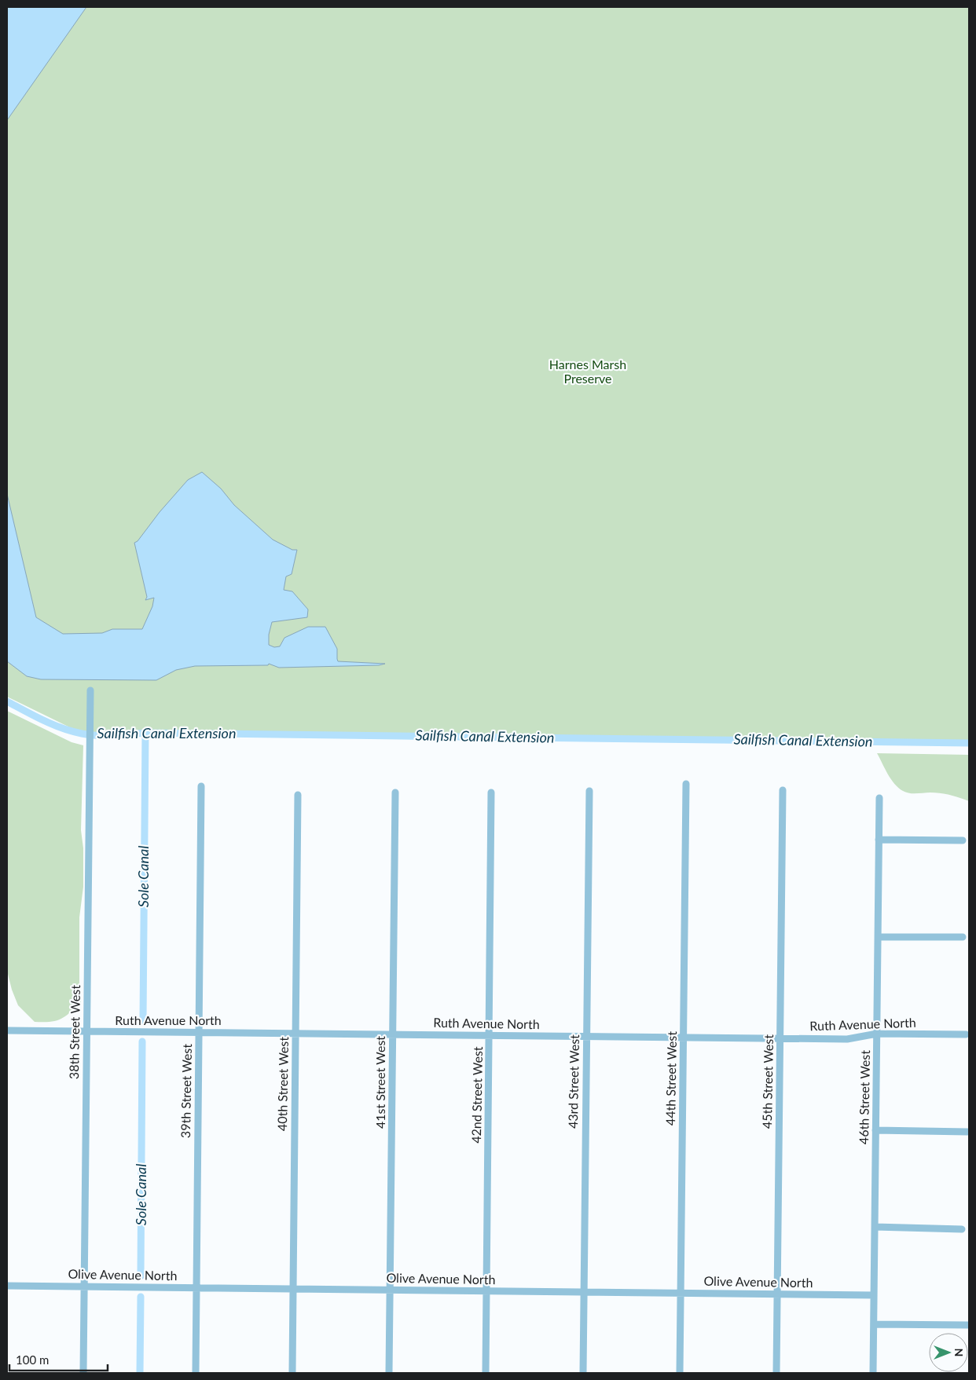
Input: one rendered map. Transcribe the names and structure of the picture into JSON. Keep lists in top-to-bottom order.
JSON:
{
  "streets": {
    "street": [
      "Ruth Avenue North",
      "38th Street West",
      "44th Street West",
      "43rd Street West",
      "45th Street West",
      "41st Street West",
      "40th Street West",
      "39th Street West",
      "42nd Street West",
      "46th Street West",
      "Olive Avenue North"
    ]
  },
  "crossings": [
    ["Ruth Avenue North", "38th Street West"],
    ["Ruth Avenue North", "44th Street West"],
    ["Ruth Avenue North", "43rd Street West"],
    ["Ruth Avenue North", "45th Street West"],
    ["Ruth Avenue North", "41st Street West"],
    ["Ruth Avenue North", "40th Street West"],
    ["Ruth Avenue North", "39th Street West"],
    ["Ruth Avenue North", "42nd Street West"],
    ["Ruth Avenue North", "46th Street West"],
    ["38th Street West", "Olive Avenue North"],
    ["44th Street West", "Olive Avenue North"],
    ["43rd Street West", "Olive Avenue North"],
    ["45th Street West", "Olive Avenue North"],
    ["41st Street West", "Olive Avenue North"],
    ["40th Street West", "Olive Avenue North"],
    ["39th Street West", "Olive Avenue North"],
    ["42nd Street West", "Olive Avenue North"],
    ["46th Street West", "Olive Avenue North"]
  ],
  "water": ["Sailfish Canal Extension", "Sole Canal"],
  "parks": ["Harnes Marsh Preserve"],
  "scale_bar": "100 m",
  "north": "right"
}
